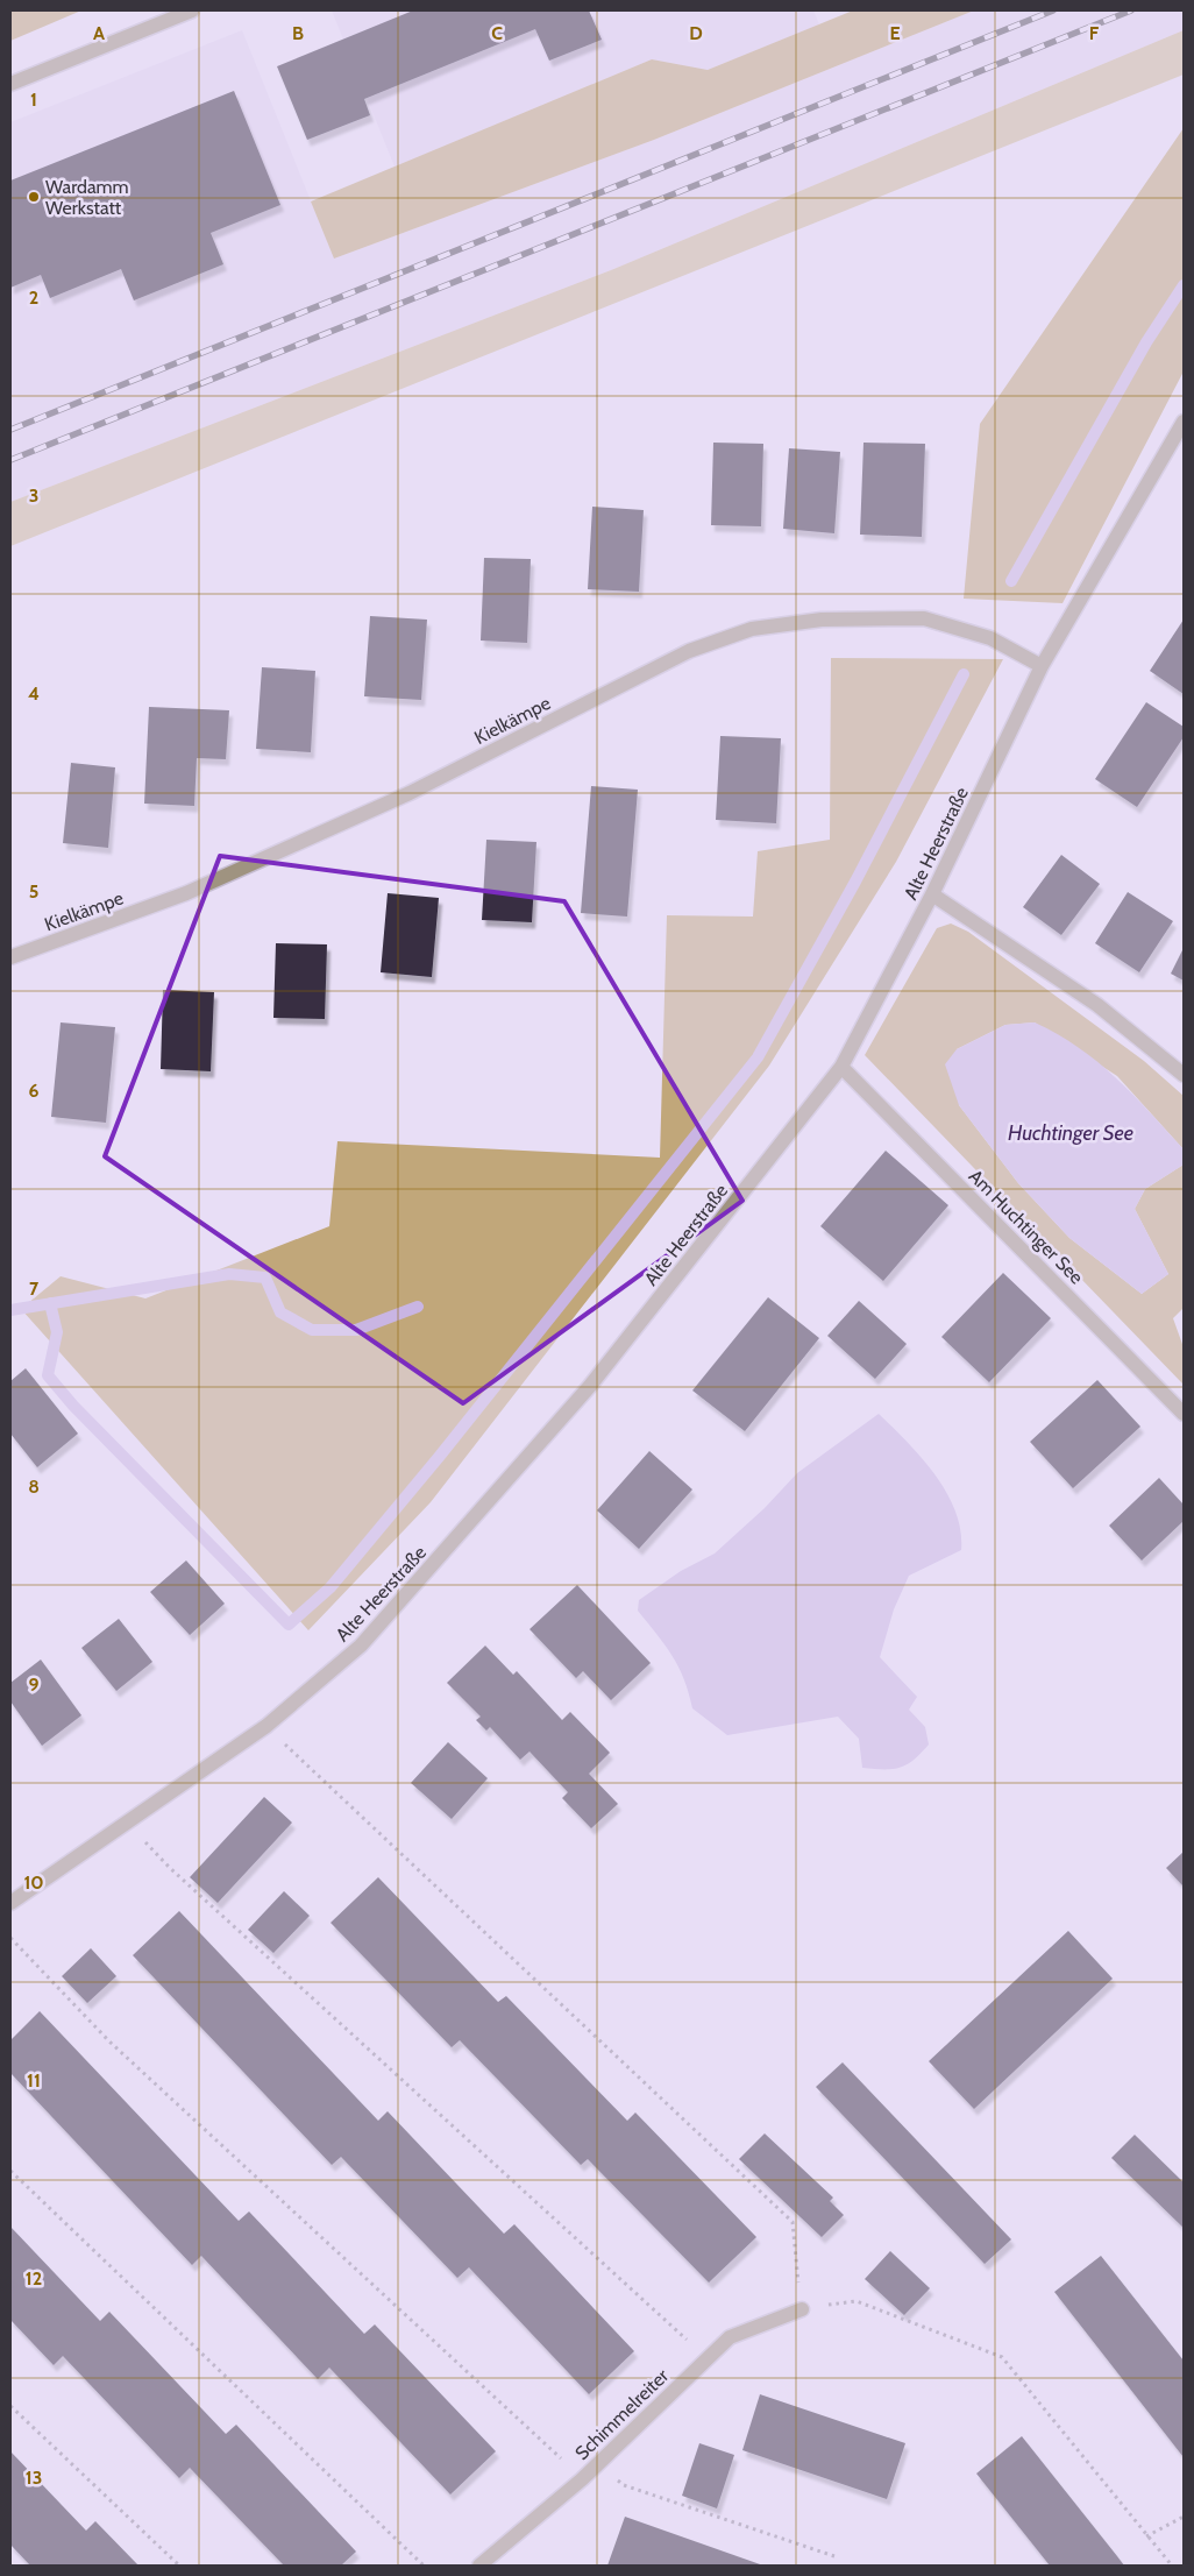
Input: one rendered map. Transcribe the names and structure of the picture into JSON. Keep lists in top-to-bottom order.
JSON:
{
  "streets": {
    "street": [
      "Kielkämpe",
      "Alte Heerstraße",
      "Am Huchtinger See",
      "Schimmelreiter"
    ]
  },
  "crossings": [
    ["Kielkämpe", "Alte Heerstraße"],
    ["Alte Heerstraße", "Am Huchtinger See"]
  ],
  "water": ["Huchtinger See"],
  "places": ["Wardamm Werkstatt"],
  "grid": {
    "columns": [
      "A",
      "B",
      "C",
      "D",
      "E",
      "F"
    ],
    "rows": [
      "1",
      "2",
      "3",
      "4",
      "5",
      "6",
      "7",
      "8",
      "9",
      "10",
      "11",
      "12",
      "13"
    ]
  }
}
